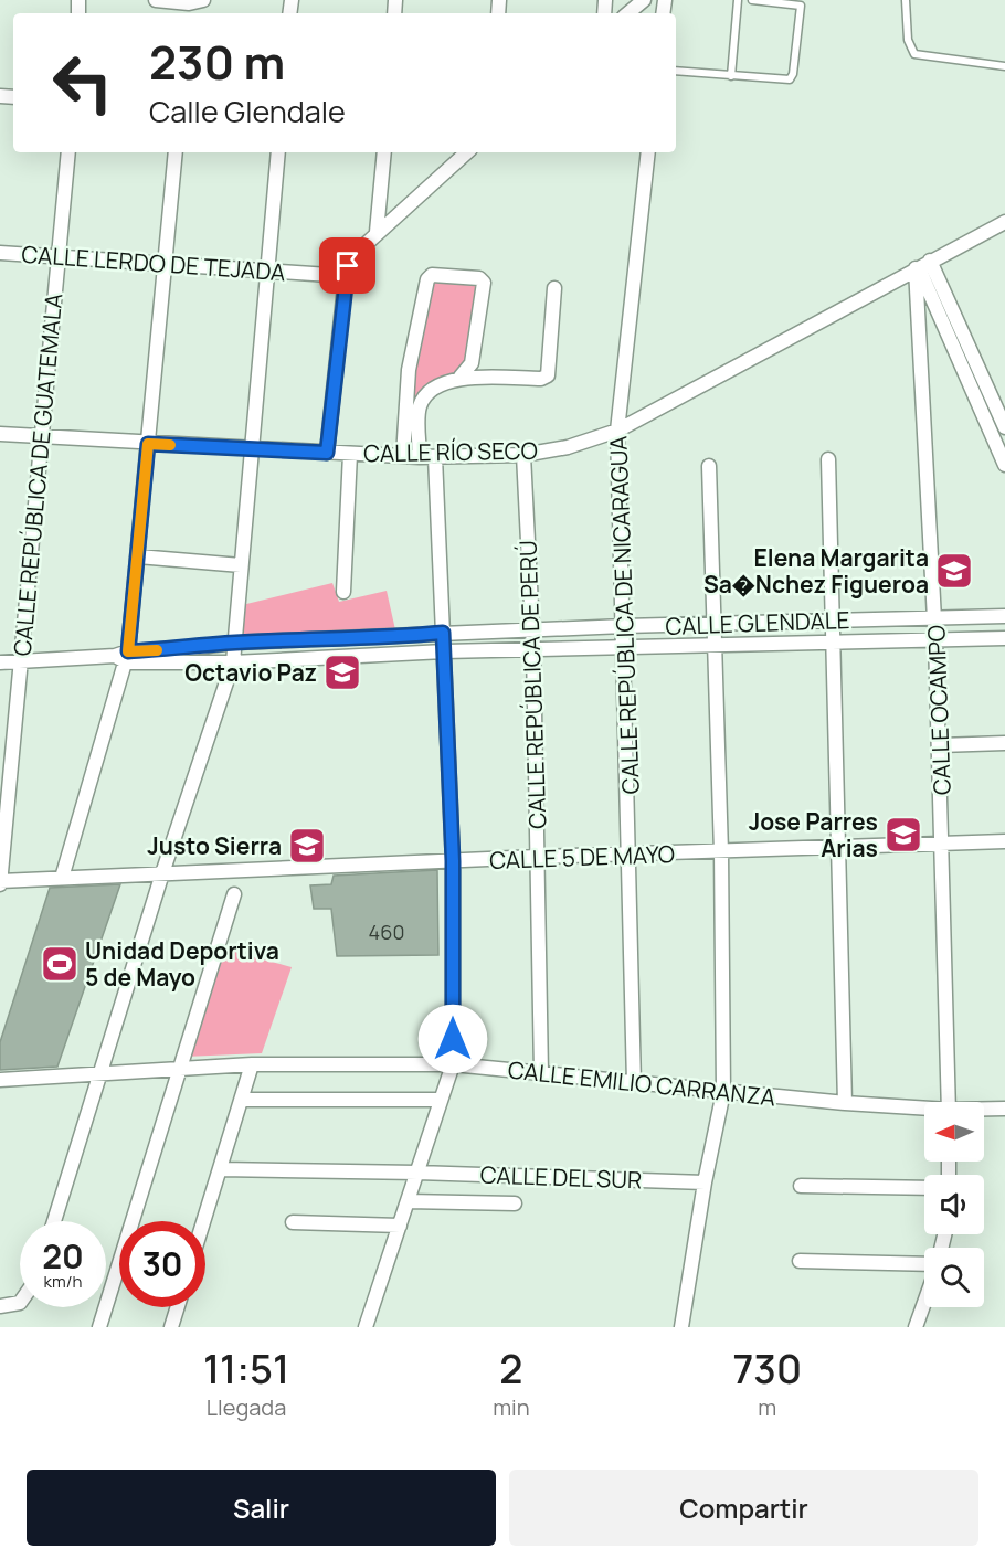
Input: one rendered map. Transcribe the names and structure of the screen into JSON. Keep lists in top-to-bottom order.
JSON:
{
  "streets": {
    "street": [
      "CALLE LERDO DE TEJADA",
      "CALLE RÍO SECO",
      "CALLE REPÚBLICA DE GUATEMALA",
      "CALLE REPÚBLICA DE NICARAGUA",
      "CALLE GLENDALE",
      "CALLE REPÚBLICA DE PERÚ",
      "CALLE OCAMPO",
      "CALLE 5 DE MAYO",
      "CALLE EMILIO CARRANZA",
      "CALLE DEL SUR"
    ]
  },
  "crossings": [
    ["CALLE LERDO DE TEJADA", "CALLE REPÚBLICA DE GUATEMALA"],
    ["CALLE RÍO SECO", "CALLE REPÚBLICA DE GUATEMALA"],
    ["CALLE RÍO SECO", "CALLE REPÚBLICA DE NICARAGUA"],
    ["CALLE RÍO SECO", "CALLE REPÚBLICA DE PERÚ"],
    ["CALLE RÍO SECO", "CALLE OCAMPO"],
    ["CALLE REPÚBLICA DE GUATEMALA", "CALLE GLENDALE"],
    ["CALLE REPÚBLICA DE GUATEMALA", "CALLE 5 DE MAYO"],
    ["CALLE REPÚBLICA DE NICARAGUA", "CALLE GLENDALE"],
    ["CALLE REPÚBLICA DE NICARAGUA", "CALLE 5 DE MAYO"],
    ["CALLE REPÚBLICA DE NICARAGUA", "CALLE EMILIO CARRANZA"],
    ["CALLE GLENDALE", "CALLE REPÚBLICA DE PERÚ"],
    ["CALLE GLENDALE", "CALLE OCAMPO"],
    ["CALLE REPÚBLICA DE PERÚ", "CALLE 5 DE MAYO"],
    ["CALLE REPÚBLICA DE PERÚ", "CALLE EMILIO CARRANZA"],
    ["CALLE OCAMPO", "CALLE 5 DE MAYO"]
  ],
  "places": {
    "school or university": [
      "Elena Margarita Sa�Nchez Figueroa",
      "Octavio Paz",
      "Jose Parres Arias",
      "Justo Sierra"
    ],
    "sports": ["Unidad Deportiva 5 de Mayo"]
  },
  "house_numbers": ["460"],
  "north": "left",
  "page": {
    "turn": ["230 m", "Calle Glendale"],
    "speed": "20 km/h",
    "limit": "30",
    "eta": [
      "11:51",
      "Llegada",
      "2",
      "min",
      "730",
      "m"
    ],
    "buttons": ["Salir", "Compartir"]
  }
}
